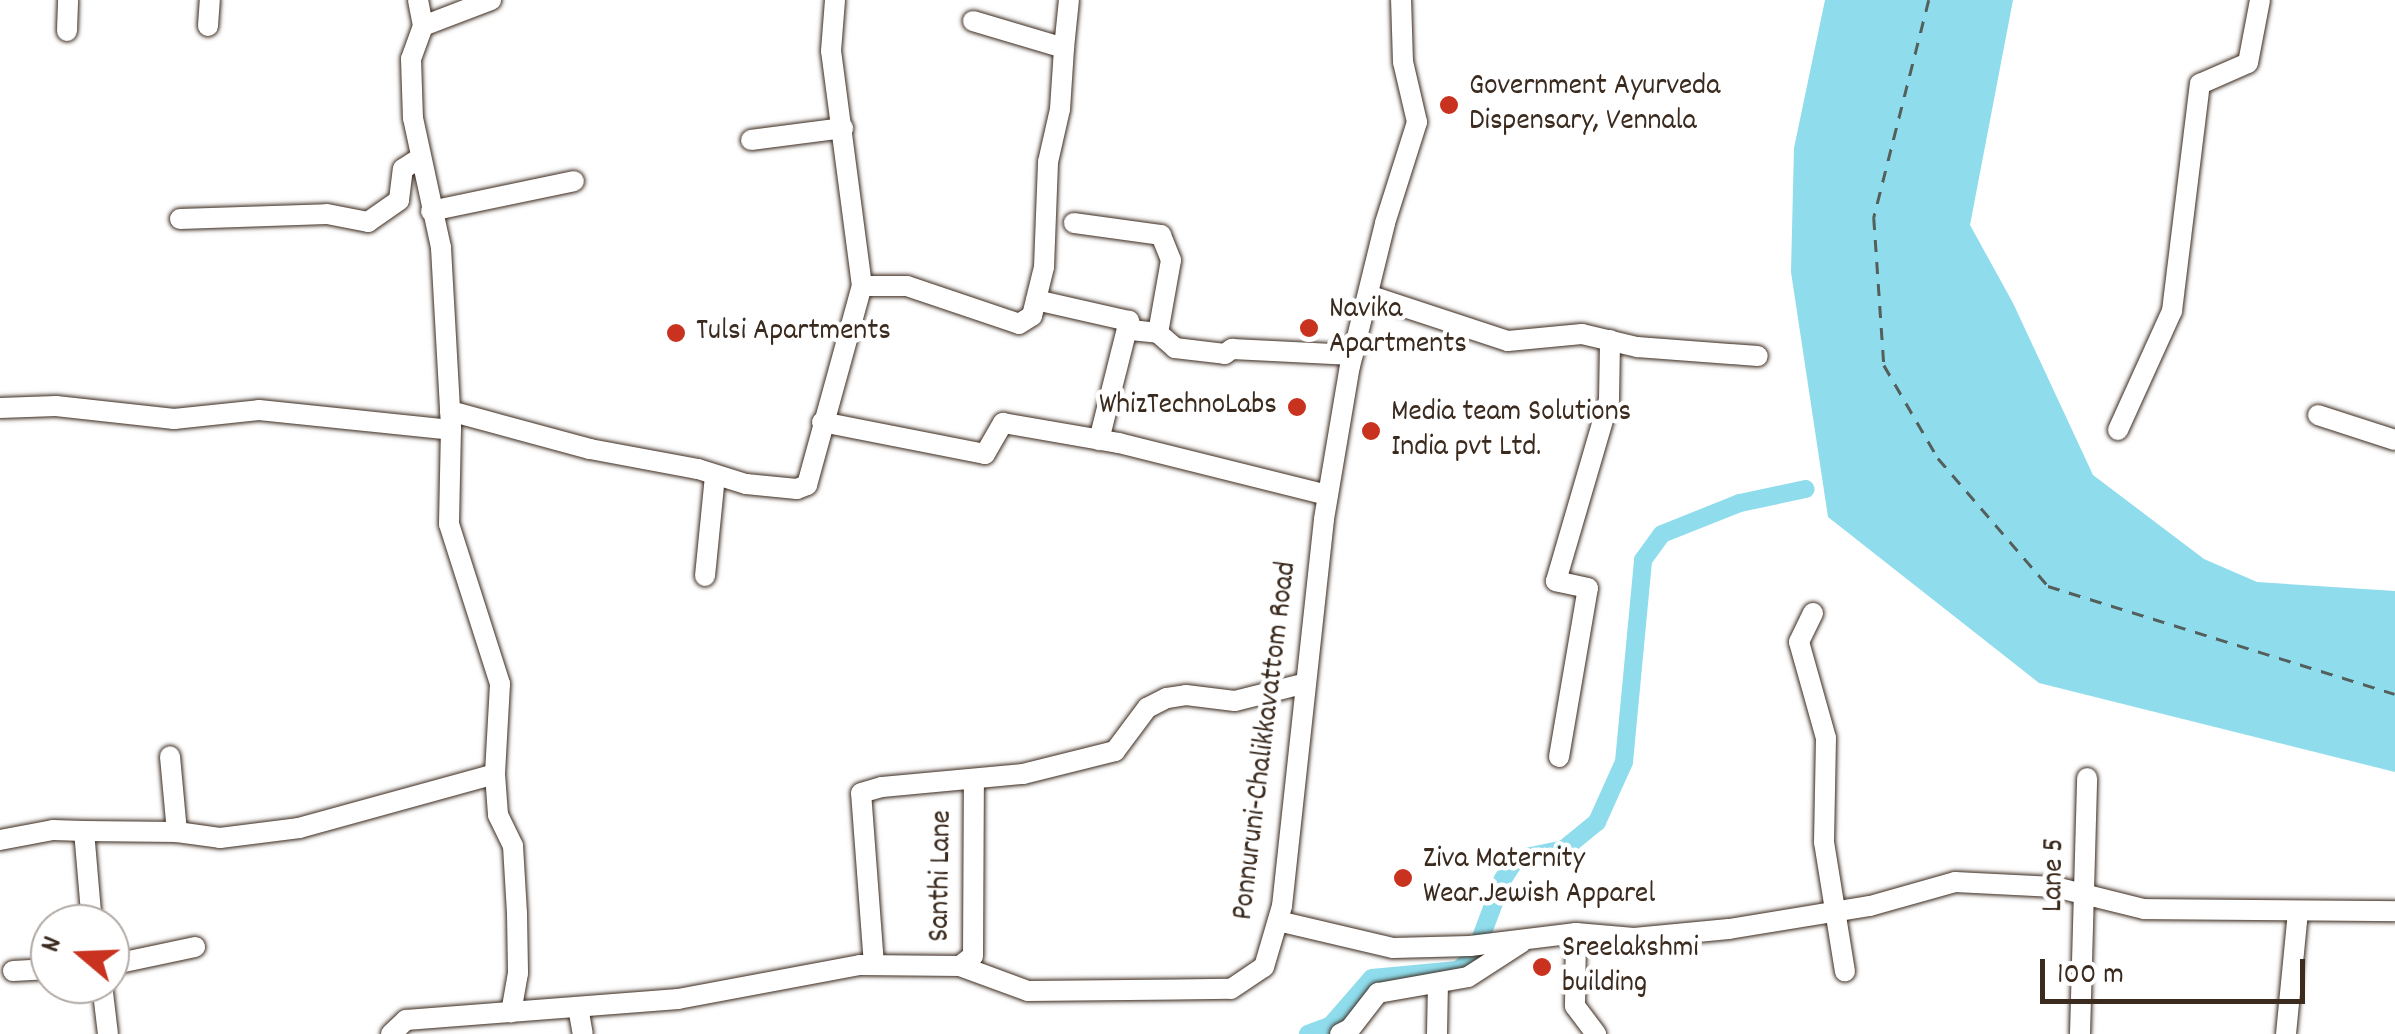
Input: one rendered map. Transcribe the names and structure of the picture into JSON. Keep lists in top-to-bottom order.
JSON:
{
  "streets": {
    "street": ["Ponnuruni-Chalikkavattom Road", "Lane 5", "Santhi Lane"]
  },
  "crossings": [
    ["Ponnuruni-Chalikkavattom Road", "Santhi Lane"]
  ],
  "places": [
    "Government Ayurveda Dispensary, Vennala",
    "Navika Apartments",
    "Tulsi Apartments",
    "WhizTechnoLabs",
    "Media team Solutions India pvt Ltd.",
    "Ziva Maternity Wear.Jewish Apparel",
    "Sreelakshmi building"
  ],
  "scale_bar": "100 m",
  "north": "left"
}
